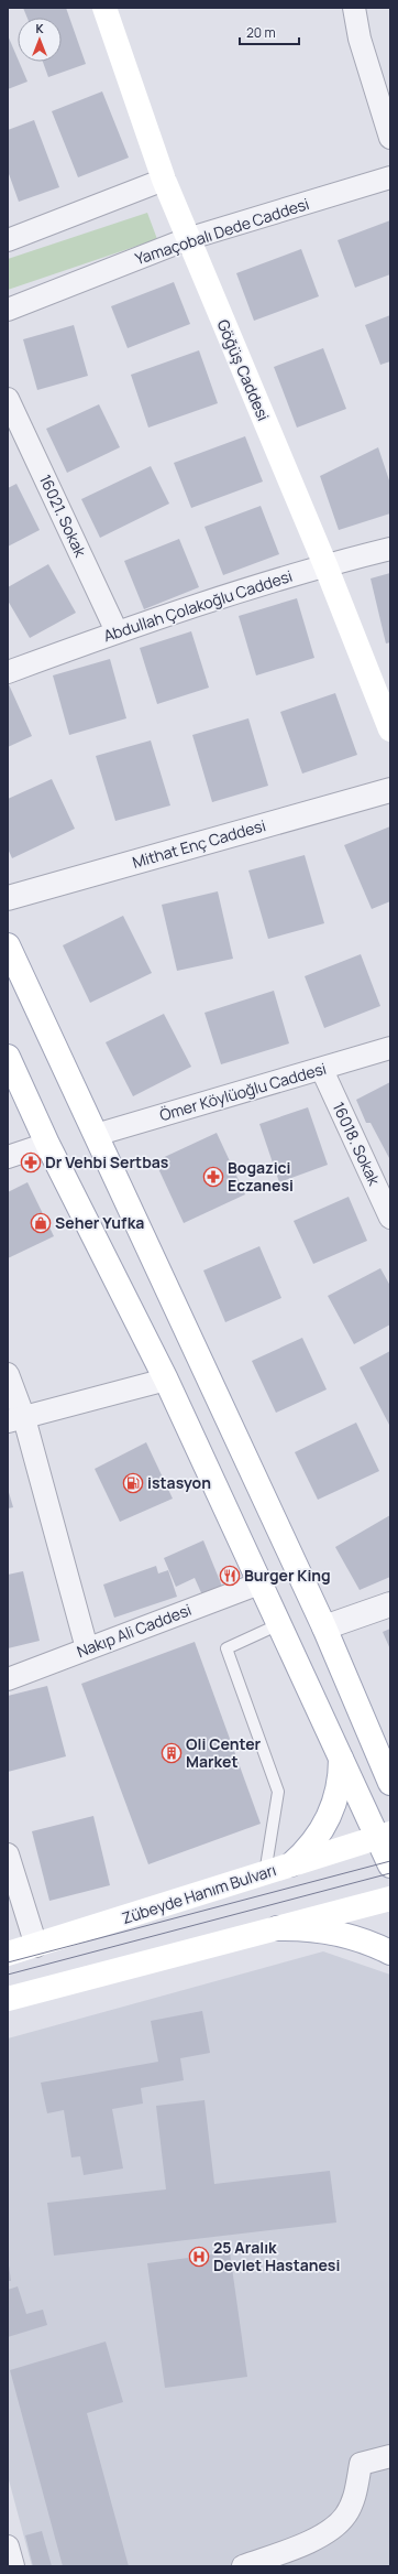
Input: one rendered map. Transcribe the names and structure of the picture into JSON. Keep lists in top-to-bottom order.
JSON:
{
  "streets": {
    "main road": ["Göğüş Caddesi", "Zübeyde Hanım Bulvarı"],
    "street": [
      "Yamaçobalı Dede Caddesi",
      "16021. Sokak",
      "Abdullah Çolakoğlu Caddesi",
      "Mithat Enç Caddesi",
      "Ömer Köylüoğlu Caddesi",
      "16018. Sokak",
      "Nakıp Ali Caddesi"
    ]
  },
  "crossings": [
    ["Yamaçobalı Dede Caddesi", "Göğüş Caddesi"],
    ["Göğüş Caddesi", "Abdullah Çolakoğlu Caddesi"],
    ["16021. Sokak", "Abdullah Çolakoğlu Caddesi"],
    ["Ömer Köylüoğlu Caddesi", "16018. Sokak"]
  ],
  "places": {
    "pharmacy": ["Dr Vehbi Sertbas", "Bogazici Eczanesi"],
    "shop": ["Seher Yufka"],
    "fuel station": ["istasyon"],
    "restaurant": ["Burger King"],
    "building": ["Oli Center Market"],
    "hospital": ["25 Aralık Devlet Hastanesi"]
  },
  "scale_bar": "20 m",
  "north": "top"
}
